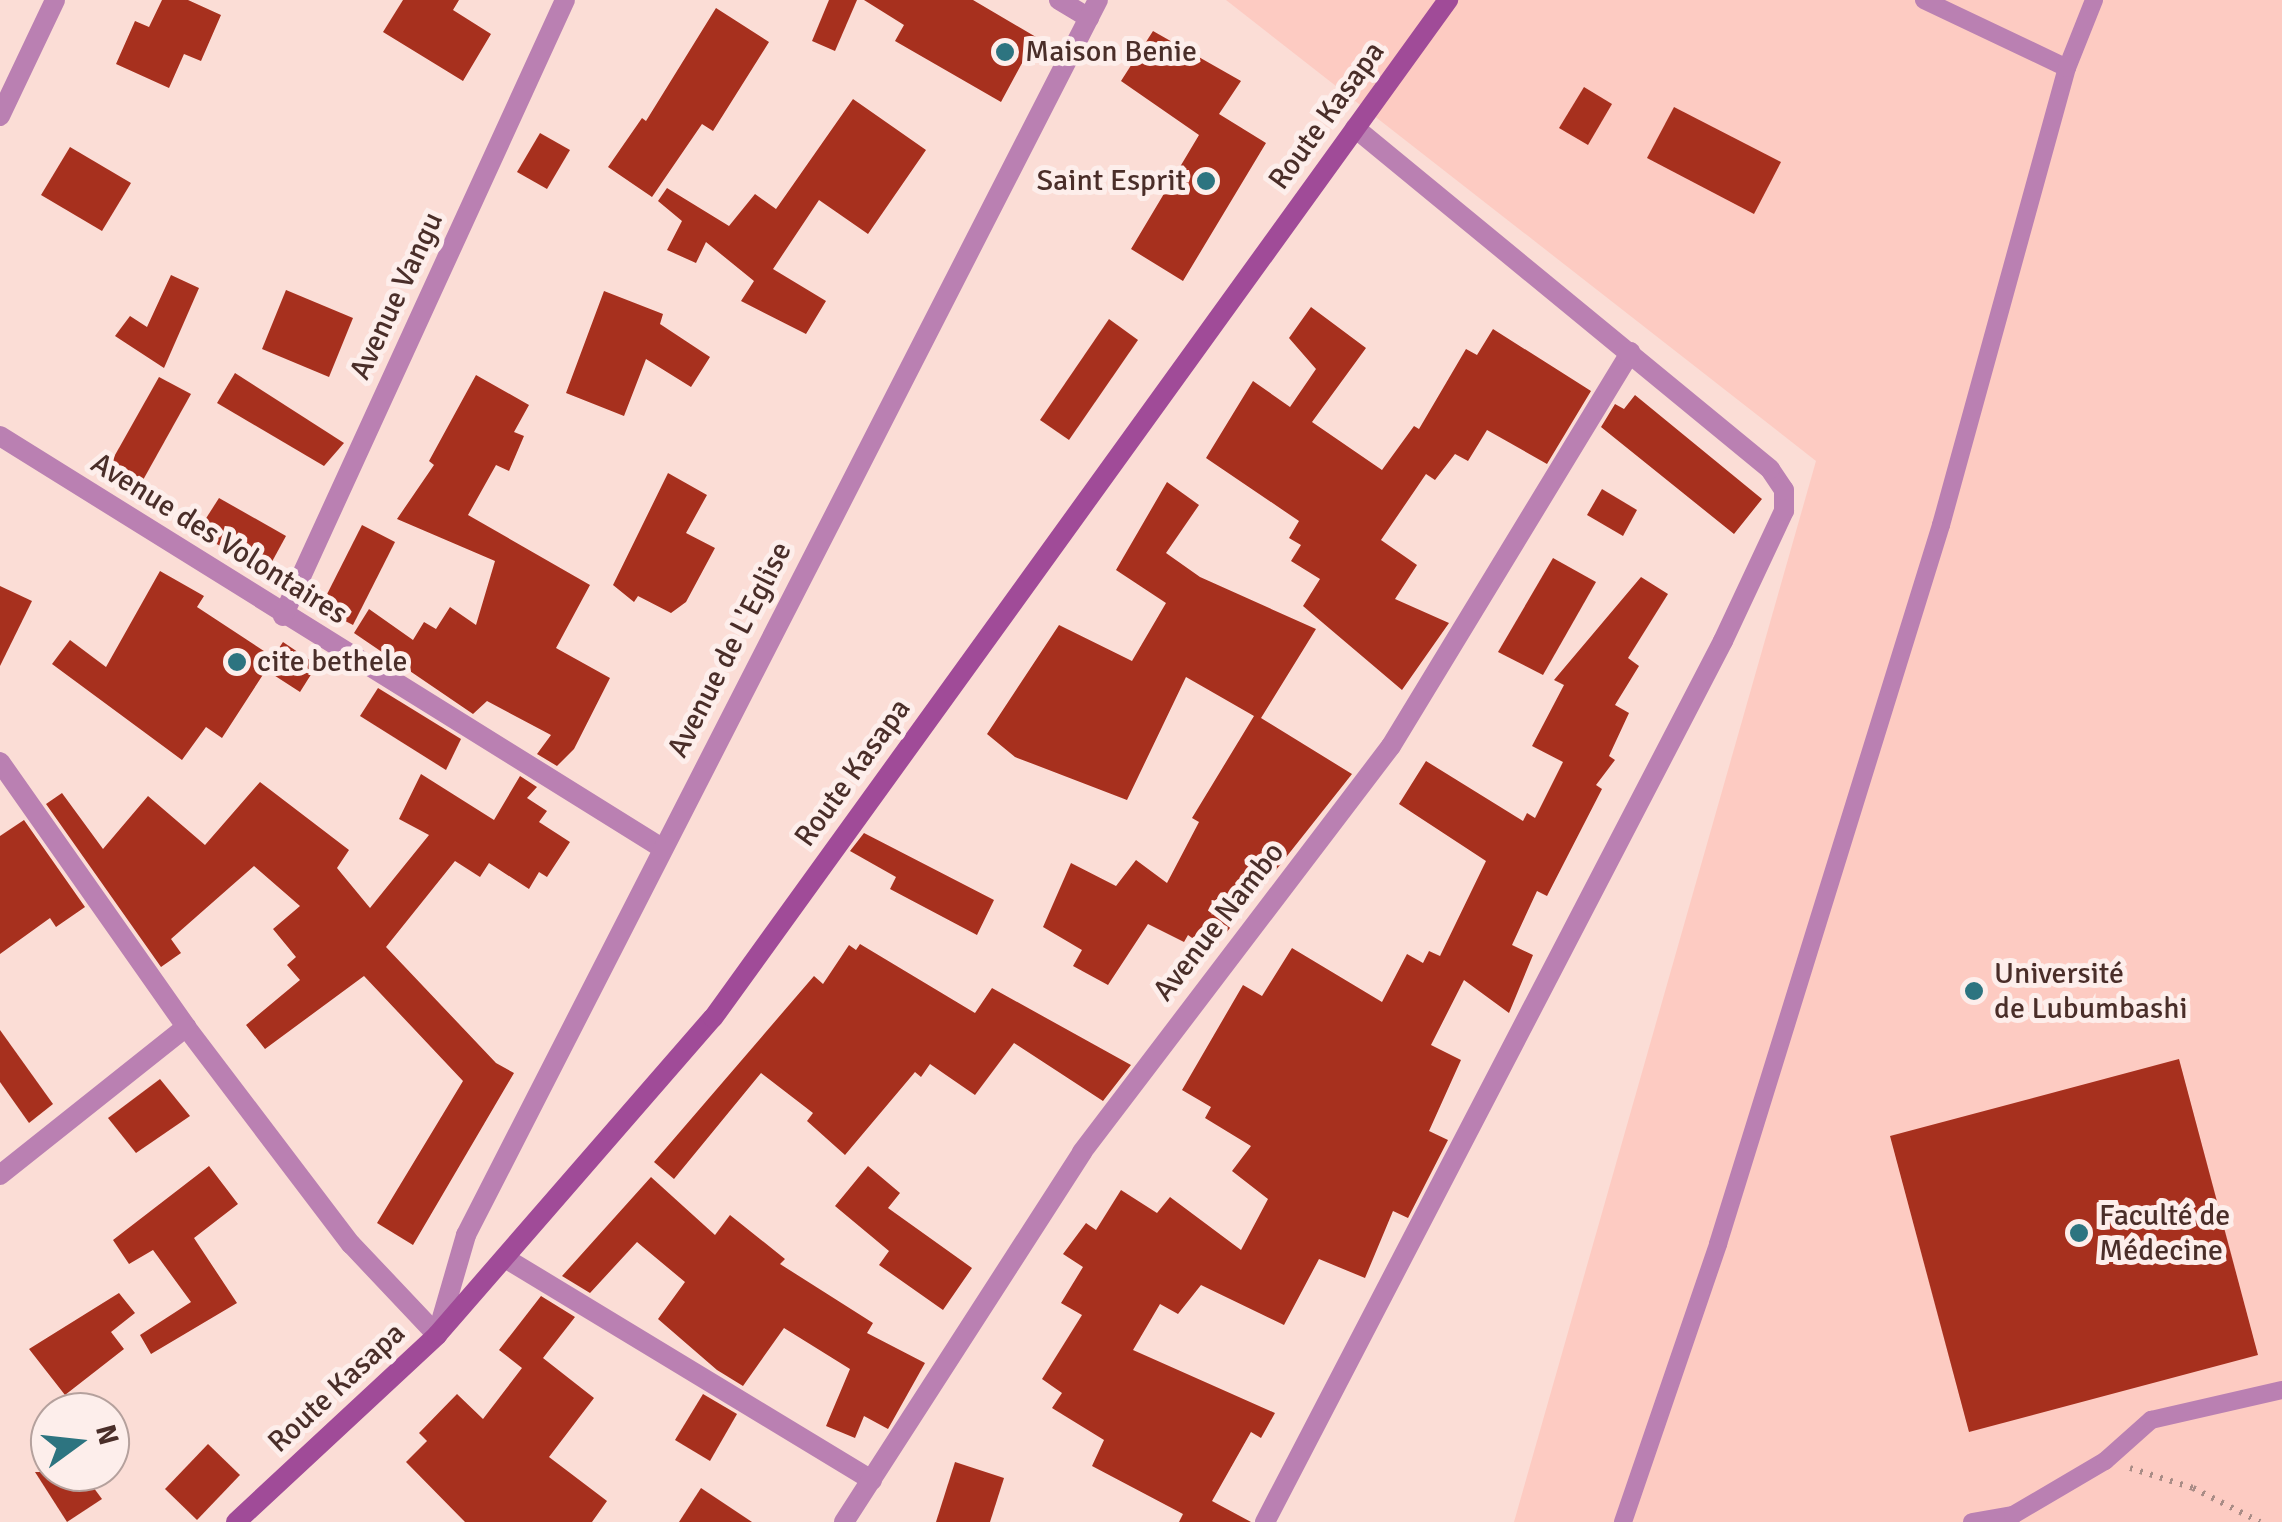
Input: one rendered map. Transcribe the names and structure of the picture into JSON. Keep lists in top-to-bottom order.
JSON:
{
  "streets": {
    "main road": ["Route Kasapa"],
    "street": [
      "Avenue Vangu",
      "Avenue des Volontaires",
      "Avenue de L'Eglise",
      "Avenue Nambo"
    ]
  },
  "crossings": [
    ["Route Kasapa", "Avenue de L'Eglise"],
    ["Avenue Vangu", "Avenue des Volontaires"],
    ["Avenue des Volontaires", "Avenue de L'Eglise"]
  ],
  "places": [
    "Maison Benie",
    "Saint Esprit",
    "cite bethele",
    "Université de Lubumbashi",
    "Faculté de Médecine"
  ],
  "north": "right"
}
